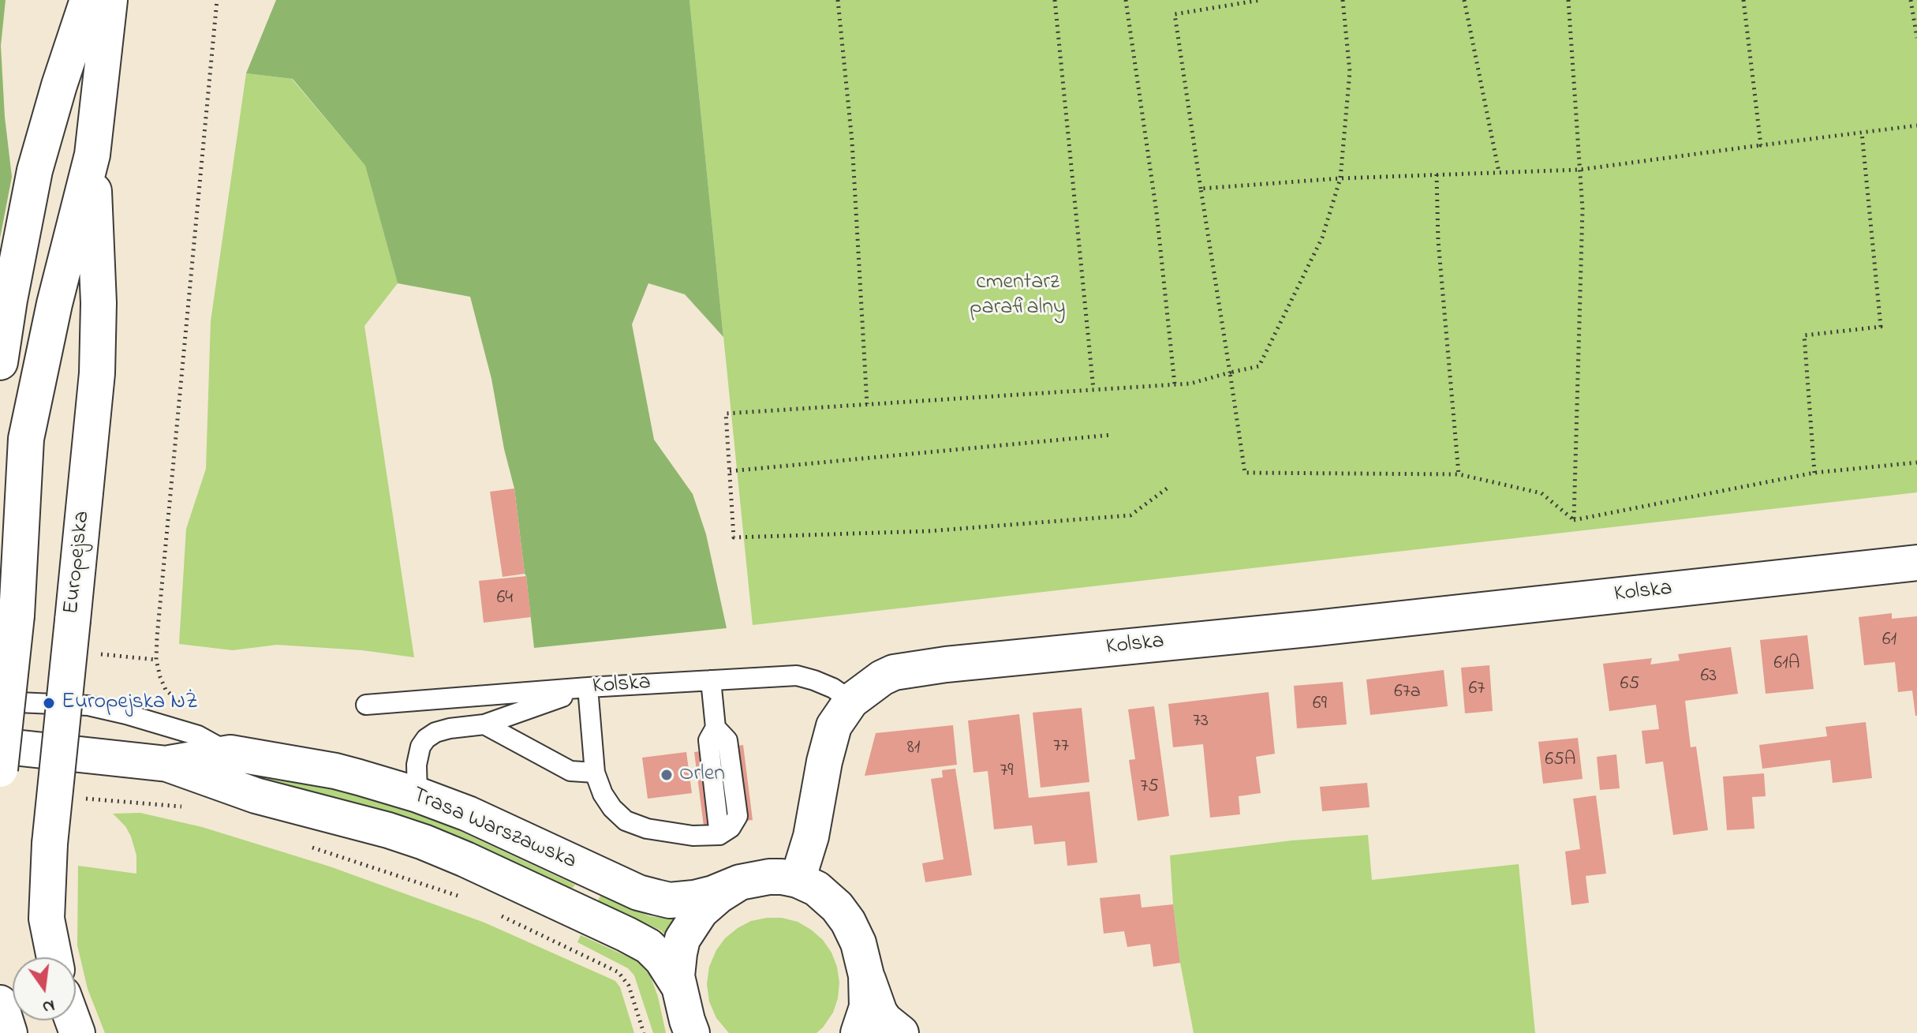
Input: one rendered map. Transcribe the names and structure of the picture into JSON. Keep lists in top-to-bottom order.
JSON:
{
  "streets": {
    "main road": ["Europejska", "Kolska", "Trasa Warszawska"]
  },
  "parks": ["cmentarz parafialny"],
  "places": ["Europejska NŻ", "Orlen"],
  "house_numbers": [
    "64",
    "61",
    "61A",
    "63",
    "65",
    "67",
    "67a",
    "69",
    "73",
    "77",
    "81",
    "65A",
    "79",
    "75"
  ],
  "north": "bottom"
}
